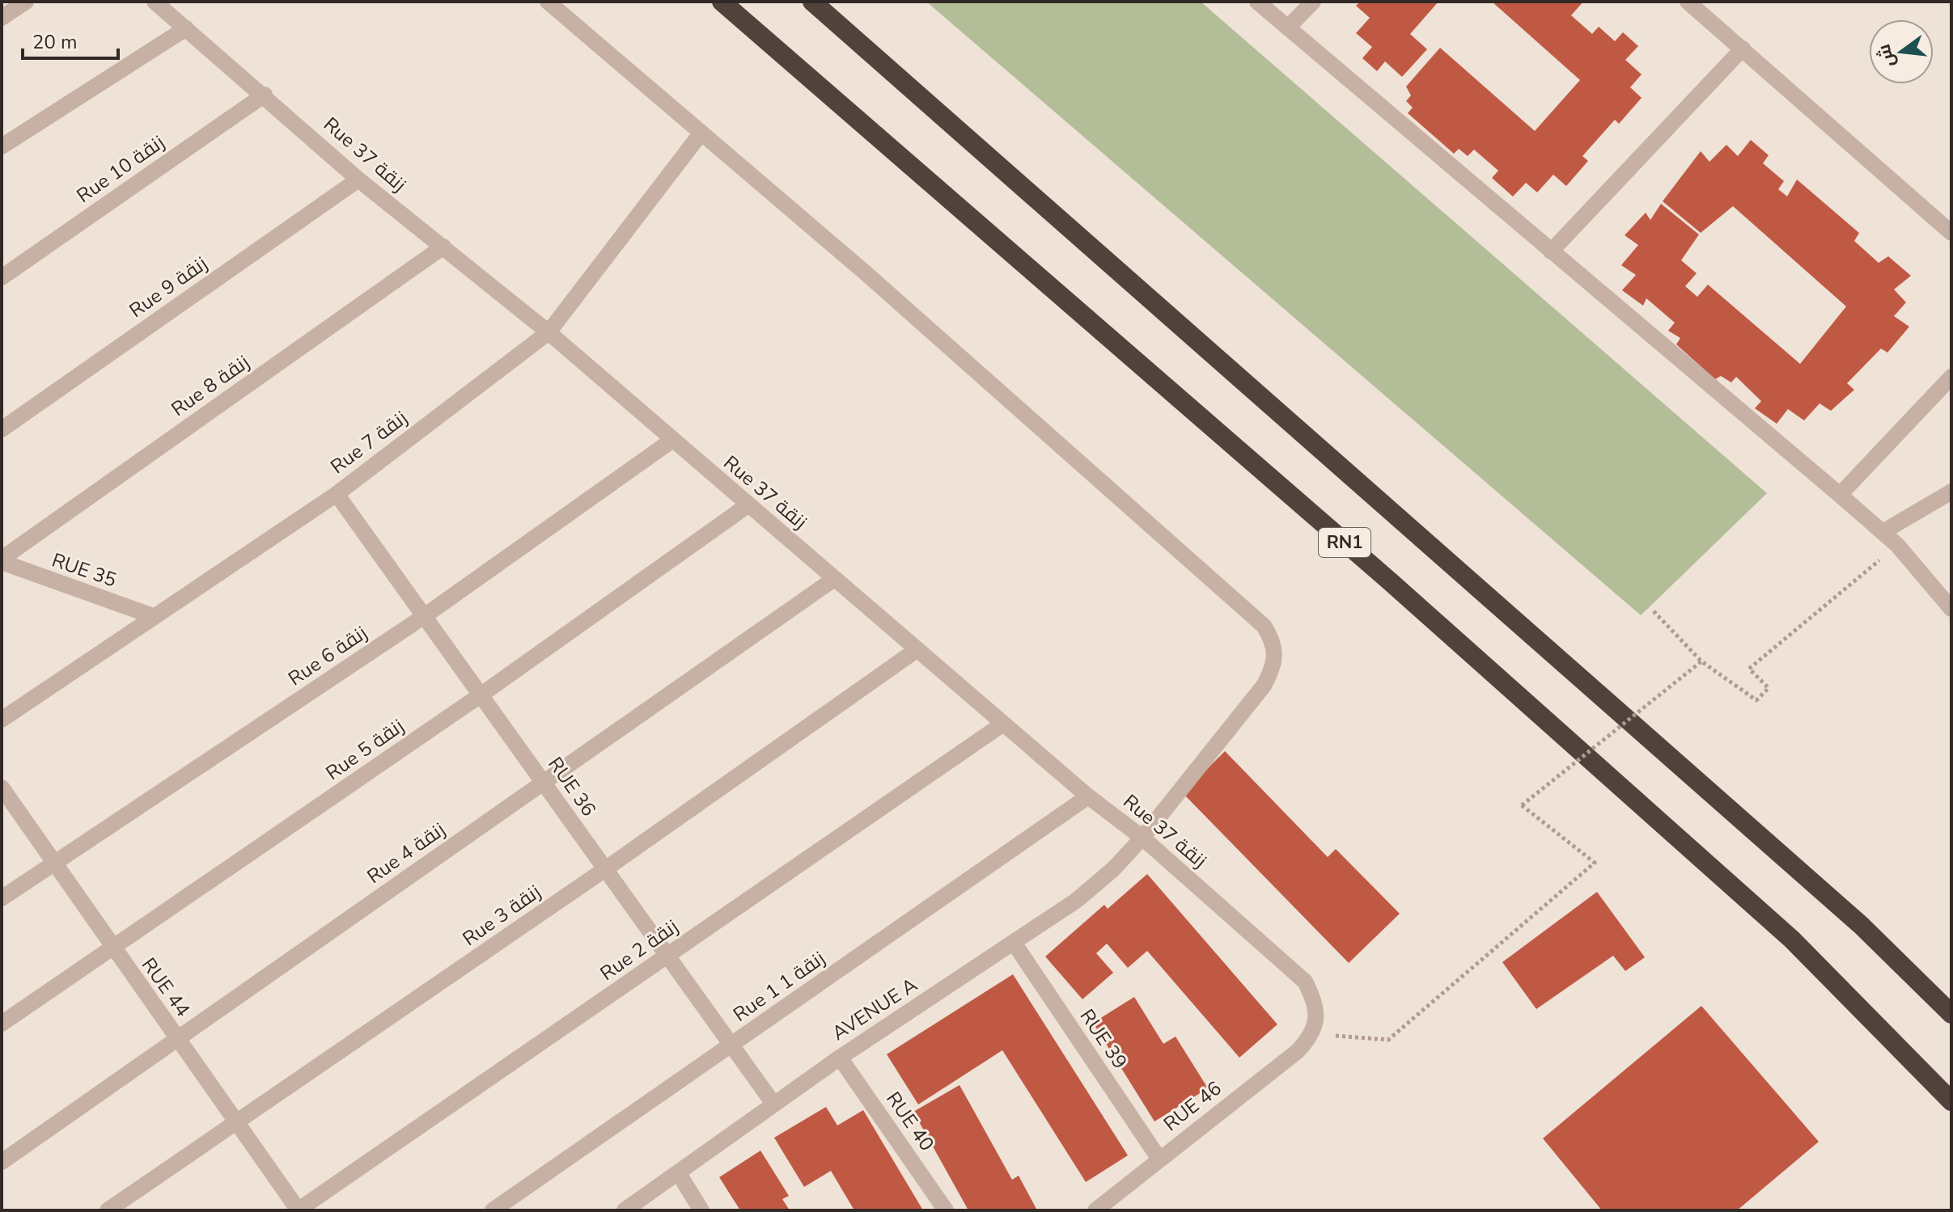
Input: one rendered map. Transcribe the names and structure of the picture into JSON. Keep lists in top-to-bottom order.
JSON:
{
  "streets": {
    "highway": ["RN1"],
    "street": [
      "Rue 37 زنقة",
      "Rue 10 زنقة",
      "Rue 9 زنقة",
      "Rue 8 زنقة",
      "Rue 7 زنقة",
      "RUE 35",
      "Rue 6 زنقة",
      "Rue 5 زنقة",
      "RUE 36",
      "Rue 4 زنقة",
      "Rue 3 زنقة",
      "Rue 2 زنقة",
      "Rue 1 زنقة 1",
      "RUE 44",
      "AVENUE A",
      "RUE 39",
      "RUE 46",
      "RUE 40"
    ]
  },
  "crossings": [
    ["Rue 37 زنقة", "Rue 10 زنقة"],
    ["Rue 37 زنقة", "Rue 9 زنقة"],
    ["Rue 37 زنقة", "Rue 8 زنقة"],
    ["Rue 37 زنقة", "Rue 7 زنقة"],
    ["Rue 37 زنقة", "Rue 6 زنقة"],
    ["Rue 37 زنقة", "Rue 5 زنقة"],
    ["Rue 37 زنقة", "Rue 4 زنقة"],
    ["Rue 37 زنقة", "Rue 3 زنقة"],
    ["Rue 37 زنقة", "Rue 2 زنقة"],
    ["Rue 37 زنقة", "Rue 1 زنقة 1"],
    ["Rue 37 زنقة", "AVENUE A"],
    ["Rue 37 زنقة", "RUE 46"],
    ["Rue 8 زنقة", "RUE 35"],
    ["Rue 7 زنقة", "RUE 35"],
    ["Rue 7 زنقة", "RUE 36"],
    ["Rue 7 زنقة", "AVENUE A"],
    ["Rue 6 زنقة", "RUE 36"],
    ["Rue 6 زنقة", "RUE 44"],
    ["Rue 5 زنقة", "RUE 36"],
    ["Rue 5 زنقة", "RUE 44"],
    ["RUE 36", "Rue 4 زنقة"],
    ["RUE 36", "Rue 3 زنقة"],
    ["RUE 36", "Rue 2 زنقة"],
    ["RUE 36", "Rue 1 زنقة 1"],
    ["RUE 36", "AVENUE A"],
    ["Rue 4 زنقة", "RUE 44"],
    ["Rue 3 زنقة", "RUE 44"],
    ["Rue 2 زنقة", "RUE 44"],
    ["AVENUE A", "RUE 39"],
    ["AVENUE A", "RUE 40"],
    ["RUE 39", "RUE 46"]
  ],
  "scale_bar": "20 m",
  "north": "left"
}
